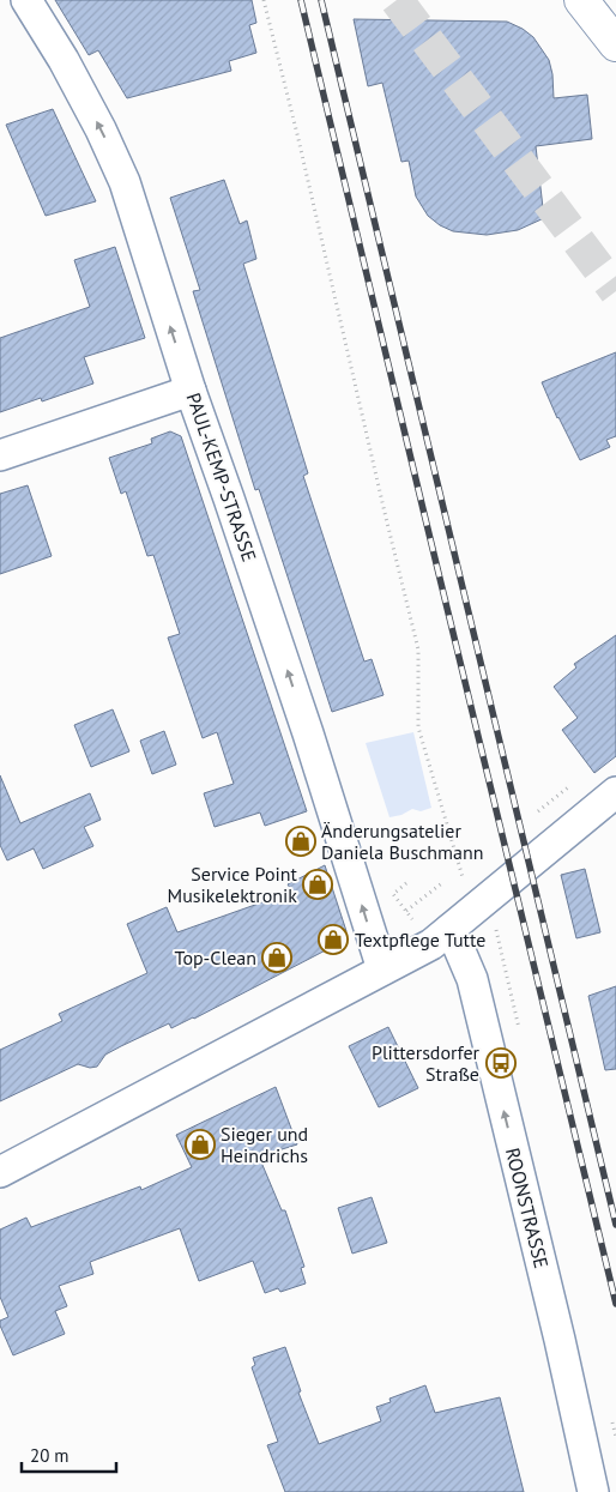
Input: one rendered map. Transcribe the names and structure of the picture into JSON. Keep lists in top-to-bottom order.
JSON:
{
  "streets": {
    "street": ["PAUL-KEMP-STRASSE", "ROONSTRASSE"]
  },
  "one_way": ["PAUL-KEMP-STRASSE", "ROONSTRASSE"],
  "places": {
    "shop": [
      "Änderungsatelier Daniela Buschmann",
      "Service Point Musikelektronik",
      "Textpflege Tutte",
      "Top-Clean",
      "Sieger und Heindrichs"
    ],
    "bus stop": ["Plittersdorfer Straße"]
  },
  "scale_bar": "20 m"
}
